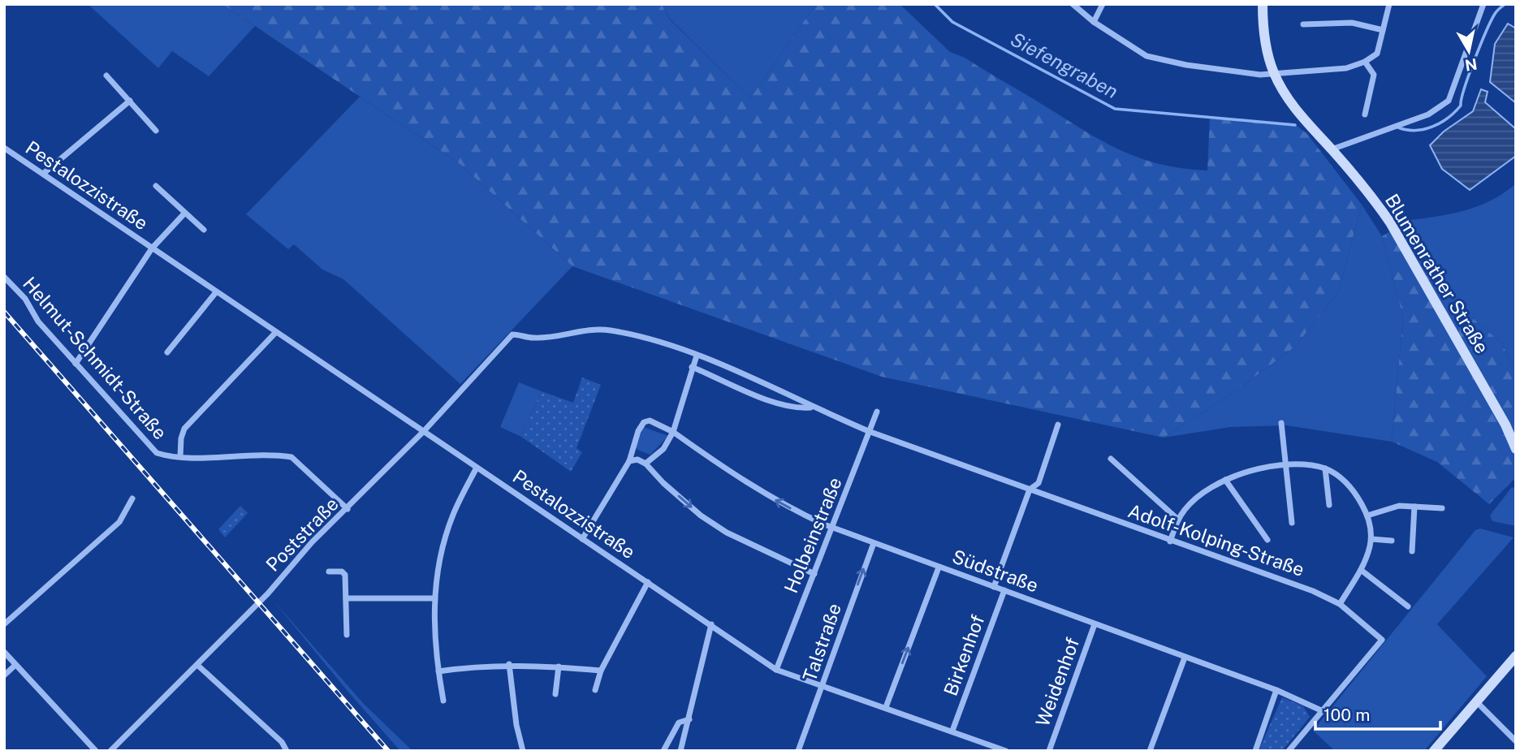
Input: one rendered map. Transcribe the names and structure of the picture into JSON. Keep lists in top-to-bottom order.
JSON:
{
  "streets": {
    "street": [
      "Pestalozzistraße",
      "Blumenrather Straße",
      "Helmut-Schmidt-Straße",
      "Poststraße",
      "Holbeinstraße",
      "Adolf-Kolping-Straße",
      "Südstraße",
      "Talstraße",
      "Birkenhof",
      "Weidenhof"
    ]
  },
  "crossings": [
    ["Pestalozzistraße", "Poststraße"],
    ["Pestalozzistraße", "Holbeinstraße"],
    ["Pestalozzistraße", "Talstraße"],
    ["Pestalozzistraße", "Birkenhof"],
    ["Helmut-Schmidt-Straße", "Poststraße"],
    ["Poststraße", "Adolf-Kolping-Straße"],
    ["Holbeinstraße", "Adolf-Kolping-Straße"],
    ["Holbeinstraße", "Südstraße"],
    ["Adolf-Kolping-Straße", "Südstraße"],
    ["Südstraße", "Talstraße"],
    ["Südstraße", "Birkenhof"],
    ["Südstraße", "Weidenhof"]
  ],
  "one_way": ["Talstraße"],
  "water": ["Siefengraben"],
  "scale_bar": "100 m",
  "north": "bottom"
}
